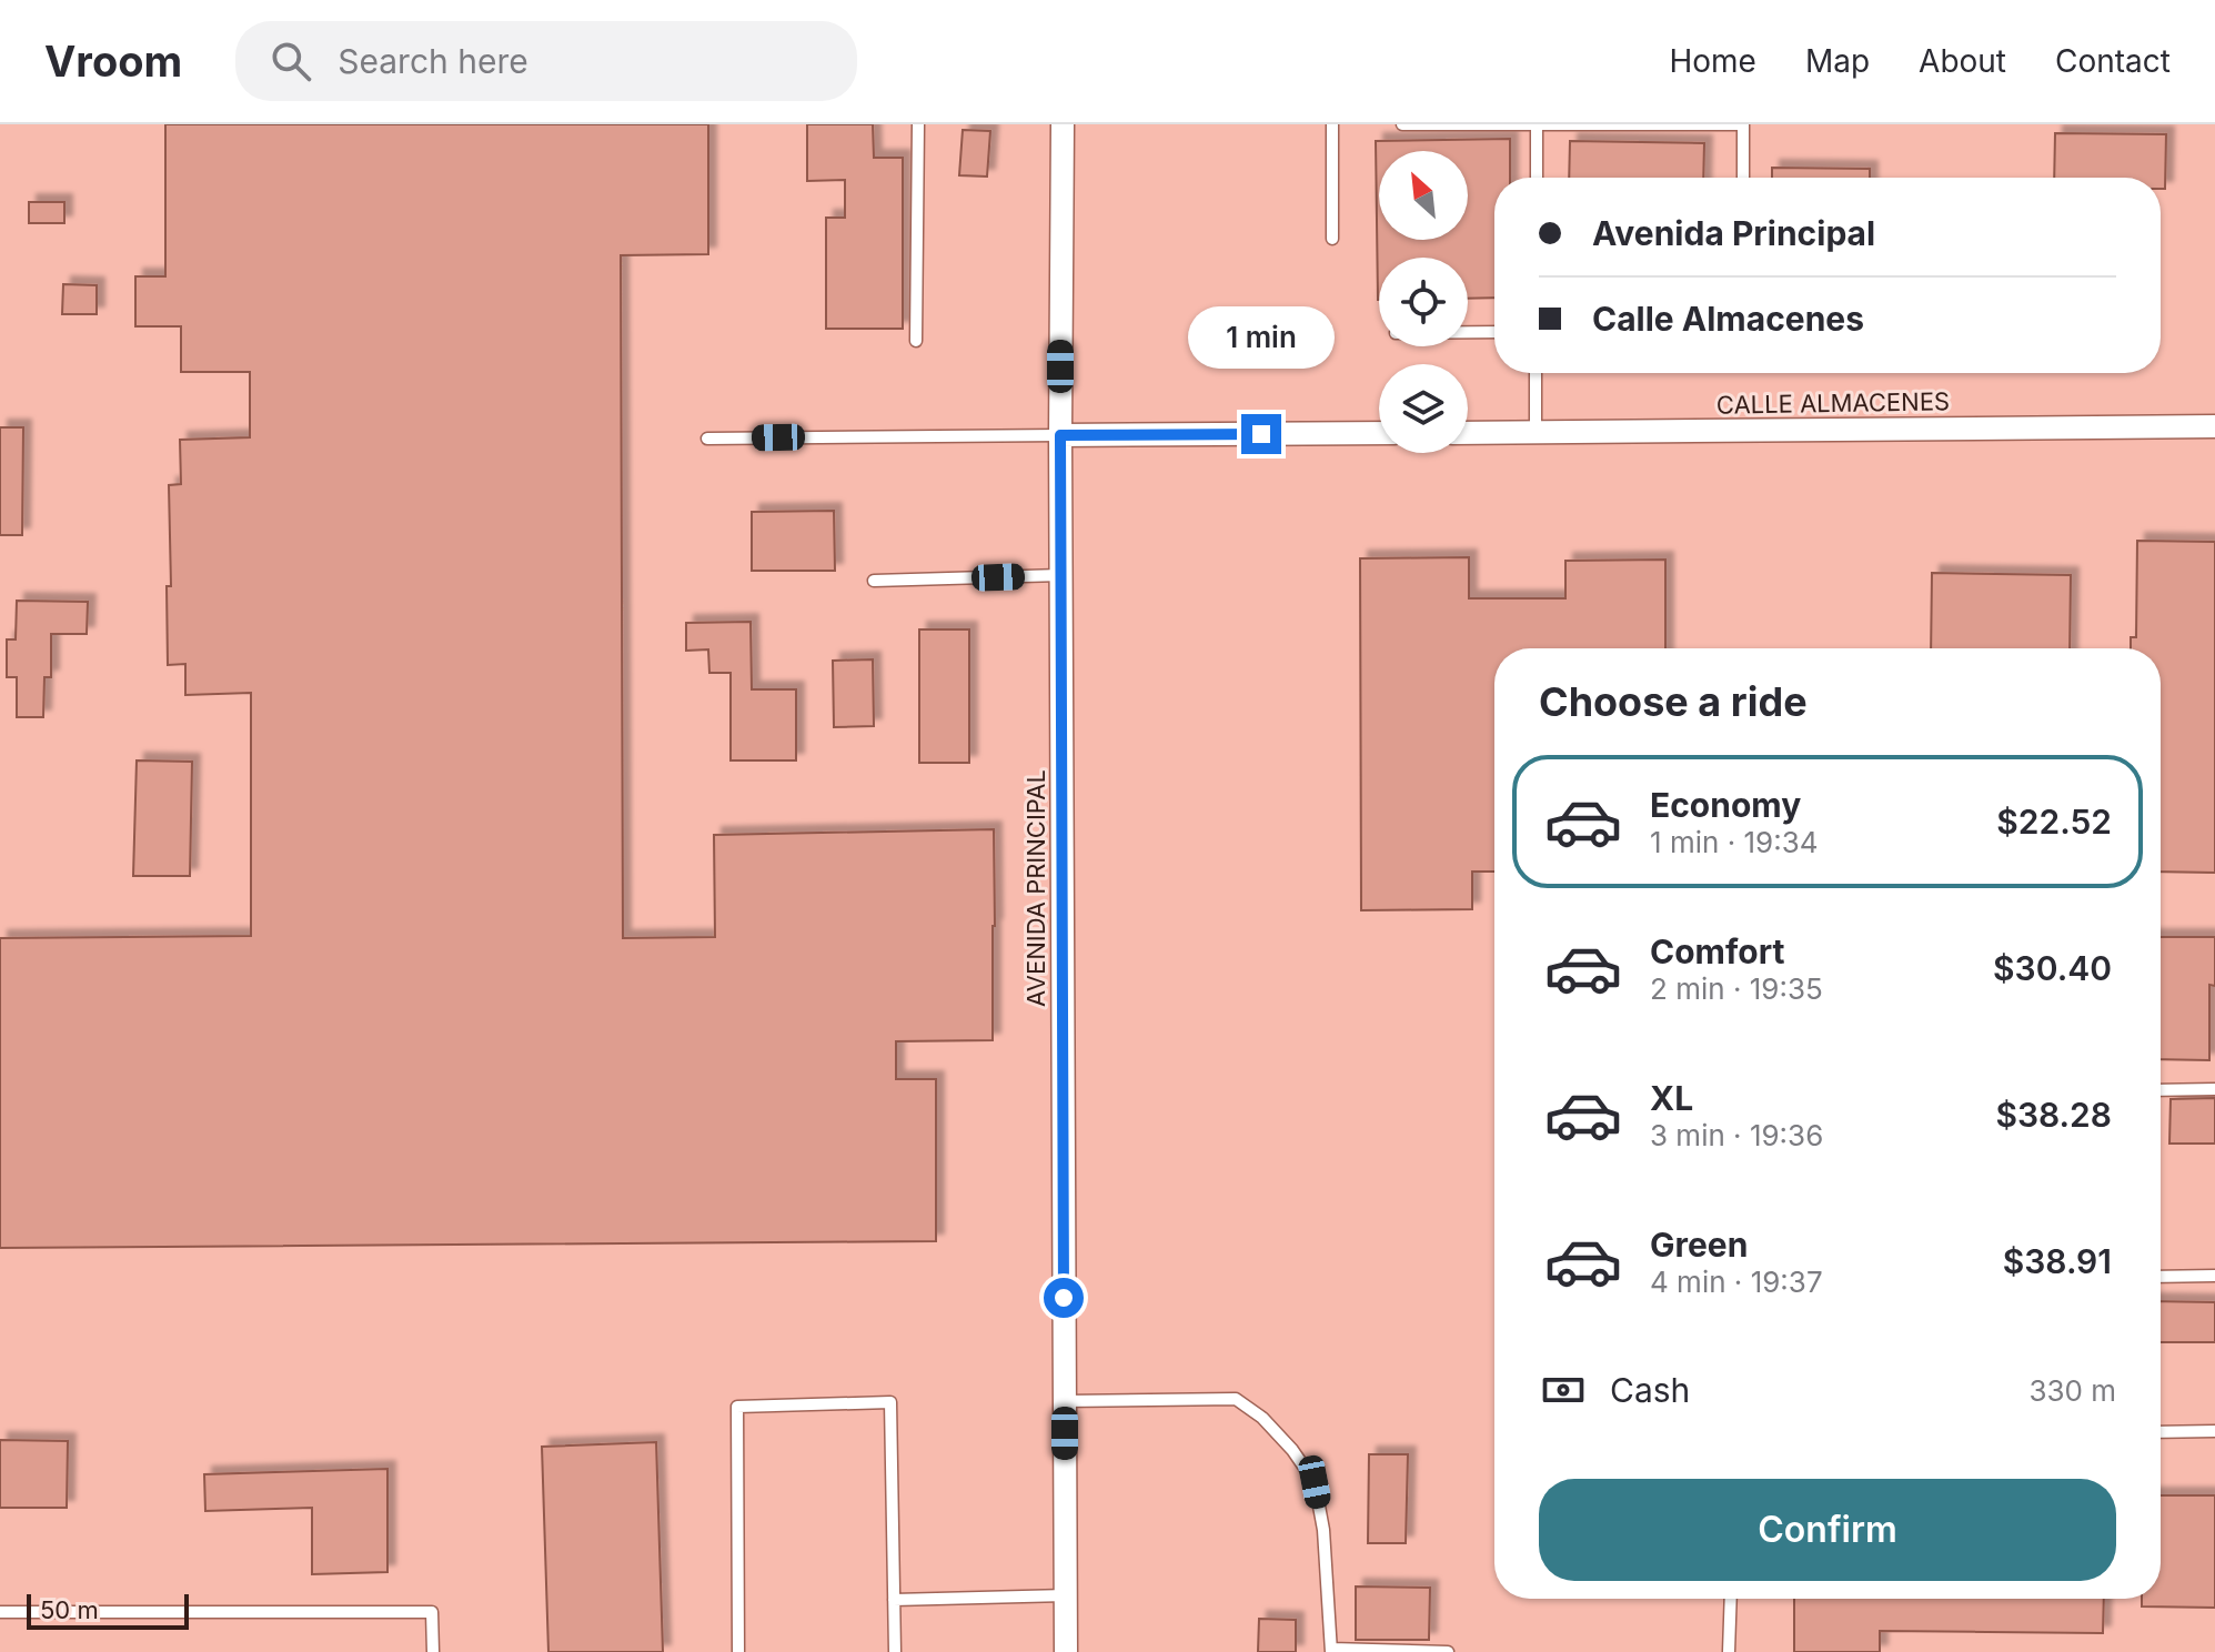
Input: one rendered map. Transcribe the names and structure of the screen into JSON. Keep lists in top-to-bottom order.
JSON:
{
  "streets": {
    "street": ["CALLE ALMACENES", "AVENIDA PRINCIPAL"]
  },
  "scale_bar": "50 m",
  "north": "top left",
  "page": {
    "header": "Vroom",
    "search": "Search here",
    "nav": [
      "Home",
      "Map",
      "About",
      "Contact"
    ],
    "banner": ["Avenida Principal", "Calle Almacenes"],
    "bubble": "1 min",
    "heading": "Choose a ride",
    "list": [
      {
        "name": "Economy",
        "note": "1 min · 19:34",
        "value": "$22.52"
      },
      {
        "name": "Comfort",
        "note": "2 min · 19:35",
        "value": "$30.40"
      },
      {
        "name": "XL",
        "note": "3 min · 19:36",
        "value": "$38.28"
      },
      {
        "name": "Green",
        "note": "4 min · 19:37",
        "value": "$38.91"
      }
    ],
    "pay": ["Cash", "330 m"],
    "buttons": "Confirm",
    "scale": "50 m"
  }
}
